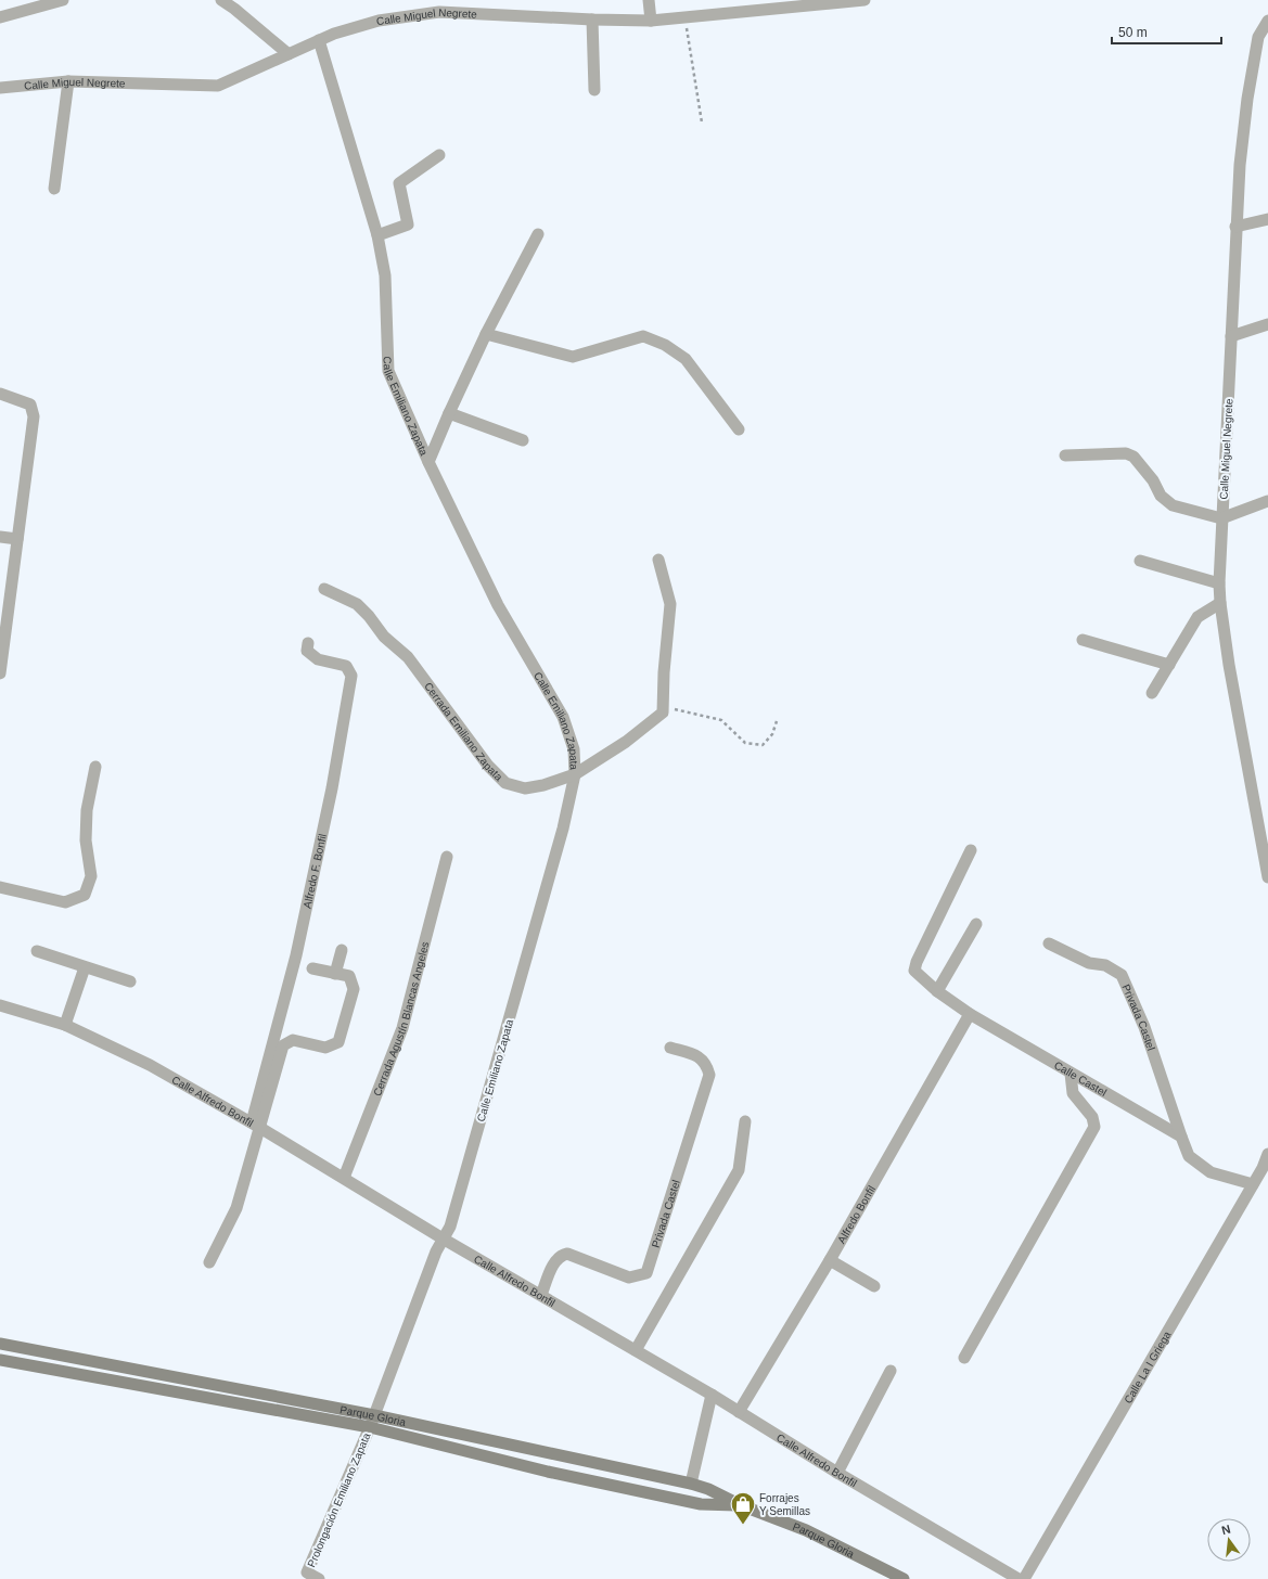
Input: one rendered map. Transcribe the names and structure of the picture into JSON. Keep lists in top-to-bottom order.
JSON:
{
  "streets": {
    "main road": ["Parque Gloria"],
    "street": [
      "Calle Miguel Negrete",
      "Calle Emiliano Zapata",
      "Cerrada Emiliano Zapata",
      "Alfredo F. Bonfil",
      "Privada Castel",
      "Cerrada Agustín Blancas Angeles",
      "Calle Castel",
      "Calle Alfredo Bonfil",
      "Alfredo Bonfil",
      "Calle La I Griega",
      "Prolongación Emiliano Zapata"
    ]
  },
  "crossings": [
    ["Calle Miguel Negrete", "Calle Emiliano Zapata"],
    ["Calle Emiliano Zapata", "Cerrada Emiliano Zapata"],
    ["Calle Emiliano Zapata", "Calle Alfredo Bonfil"],
    ["Calle Emiliano Zapata", "Parque Gloria"],
    ["Calle Emiliano Zapata", "Prolongación Emiliano Zapata"],
    ["Alfredo F. Bonfil", "Calle Alfredo Bonfil"],
    ["Privada Castel", "Calle Castel"],
    ["Privada Castel", "Calle Alfredo Bonfil"],
    ["Cerrada Agustín Blancas Angeles", "Calle Alfredo Bonfil"],
    ["Calle Castel", "Alfredo Bonfil"],
    ["Calle Alfredo Bonfil", "Alfredo Bonfil"],
    ["Parque Gloria", "Prolongación Emiliano Zapata"]
  ],
  "places": {
    "shop": ["Forrajes Y Semillas"]
  },
  "scale_bar": "50 m",
  "north": "top"
}
